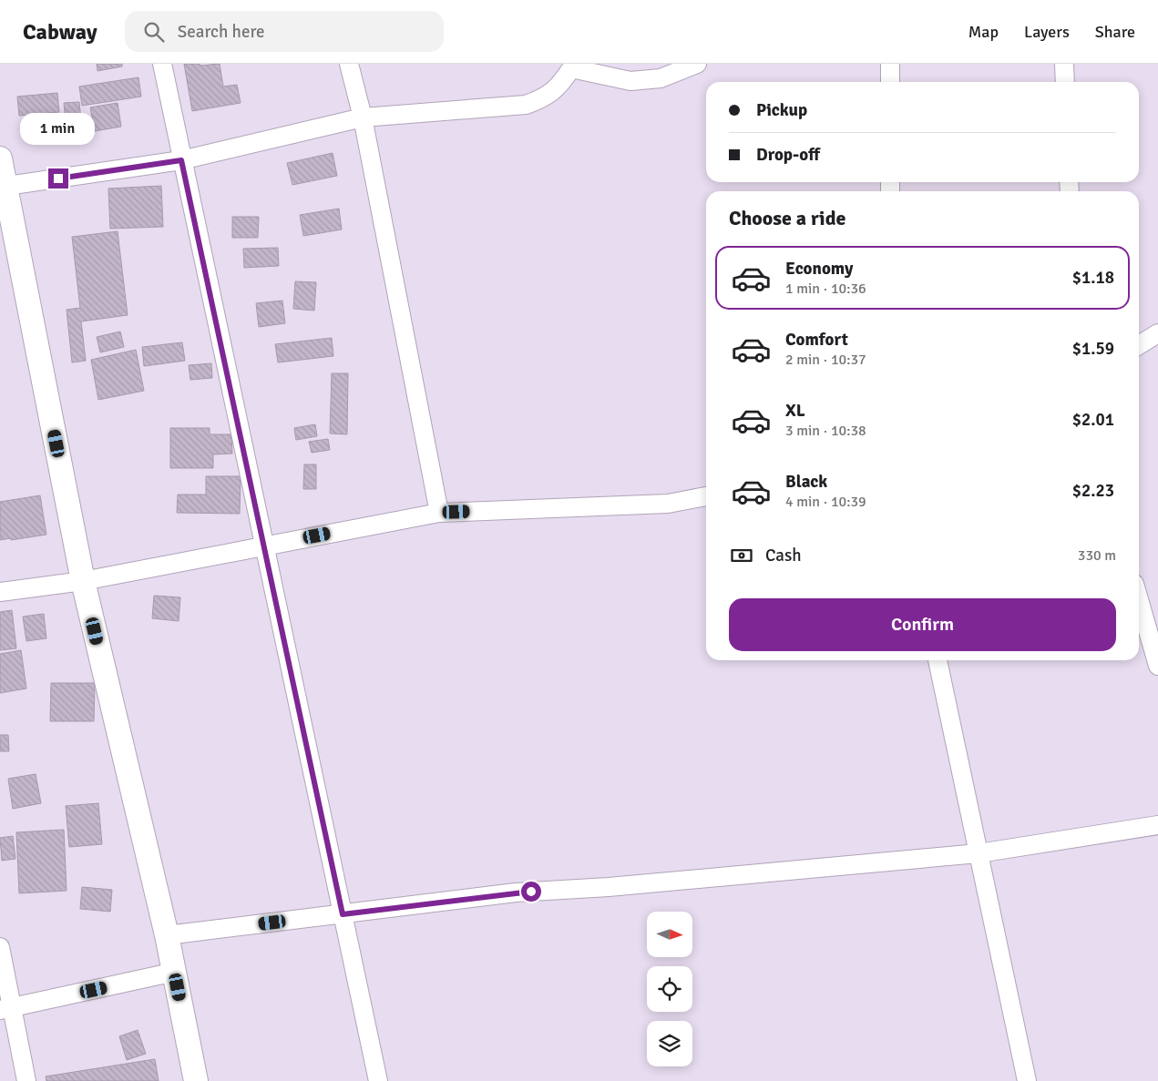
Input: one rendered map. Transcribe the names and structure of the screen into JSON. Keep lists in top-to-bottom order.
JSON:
{
  "north": "right",
  "page": {
    "header": "Cabway",
    "search": "Search here",
    "nav": ["Map", "Layers", "Share"],
    "banner": ["Pickup", "Drop-off"],
    "bubble": "1 min",
    "heading": "Choose a ride",
    "list": [
      {
        "name": "Economy",
        "note": "1 min · 10:36",
        "value": "$1.18"
      },
      {
        "name": "Comfort",
        "note": "2 min · 10:37",
        "value": "$1.59"
      },
      {
        "name": "XL",
        "note": "3 min · 10:38",
        "value": "$2.01"
      },
      {
        "name": "Black",
        "note": "4 min · 10:39",
        "value": "$2.23"
      }
    ],
    "pay": ["Cash", "330 m"],
    "buttons": "Confirm"
  }
}
